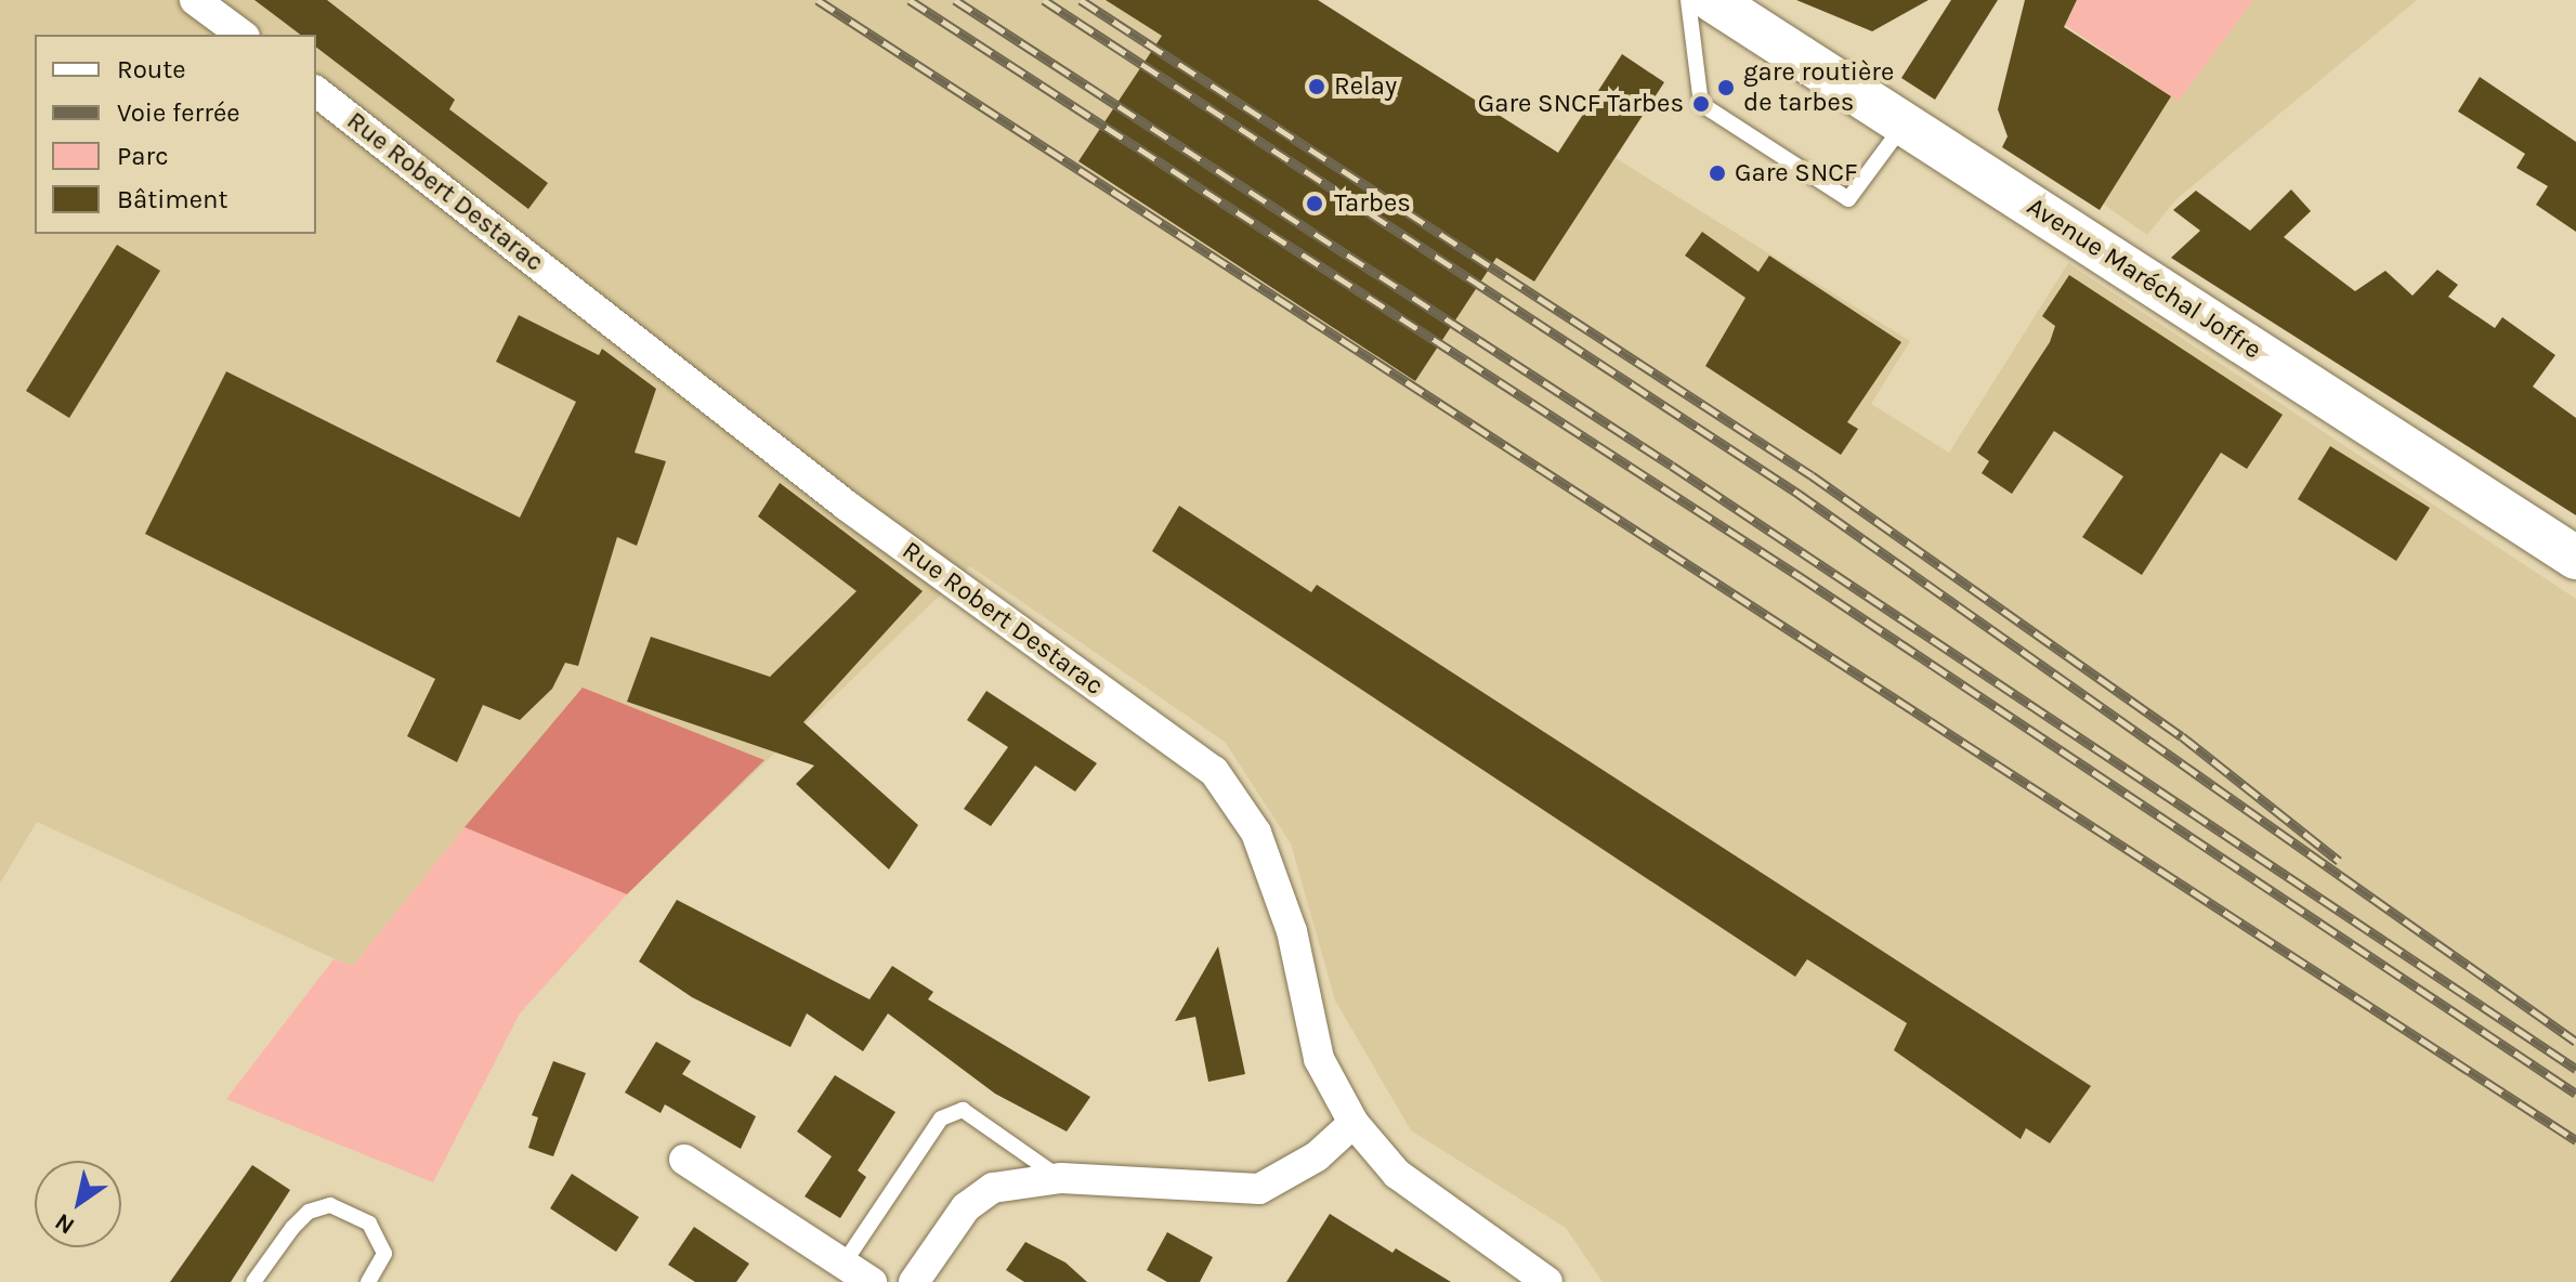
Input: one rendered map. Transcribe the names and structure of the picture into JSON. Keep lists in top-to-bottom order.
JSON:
{
  "streets": {
    "main road": ["Avenue Maréchal Joffre"],
    "street": ["Rue Robert Destarac"]
  },
  "places": [
    "Relay",
    "gare routière de tarbes",
    "Gare SNCF Tarbes",
    "Gare SNCF",
    "Tarbes"
  ],
  "legend": [
    "Route",
    "Voie ferrée",
    "Parc",
    "Bâtiment"
  ],
  "north": "bottom left"
}
